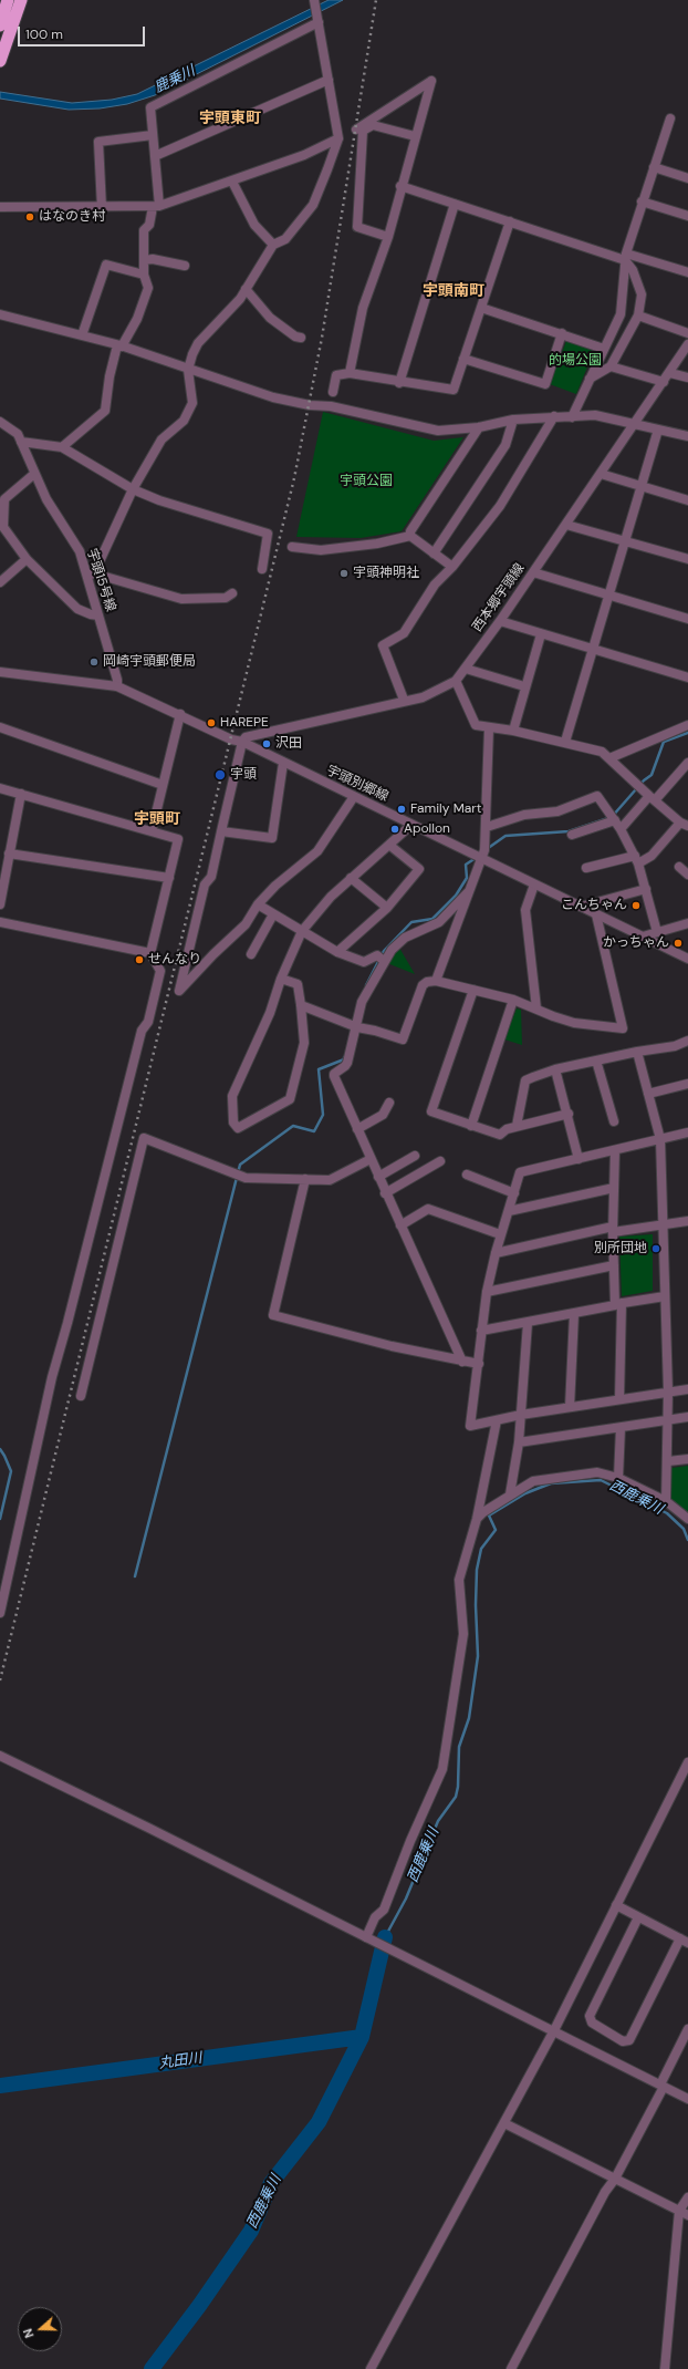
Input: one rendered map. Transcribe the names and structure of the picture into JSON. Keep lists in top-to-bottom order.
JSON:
{
  "streets": {
    "street": ["宇頭15号線", "西本郷宇頭線", "宇頭別郷線"]
  },
  "crossings": [
    ["西本郷宇頭線", "宇頭別郷線"]
  ],
  "districts": ["宇頭東町", "宇頭南町", "宇頭町"],
  "water": ["鹿乗川", "西鹿乗川", "丸田川"],
  "parks": ["的場公園", "宇頭公園"],
  "places": [
    "はなのき村",
    "宇頭神明社",
    "岡崎宇頭郵便局",
    "HAREPE",
    "沢田",
    "宇頭",
    "Family Mart",
    "Apollon",
    "こんちゃん",
    "かっちゃん",
    "せんなり",
    "別所団地"
  ],
  "scale_bar": "100 m",
  "north": "left"
}
